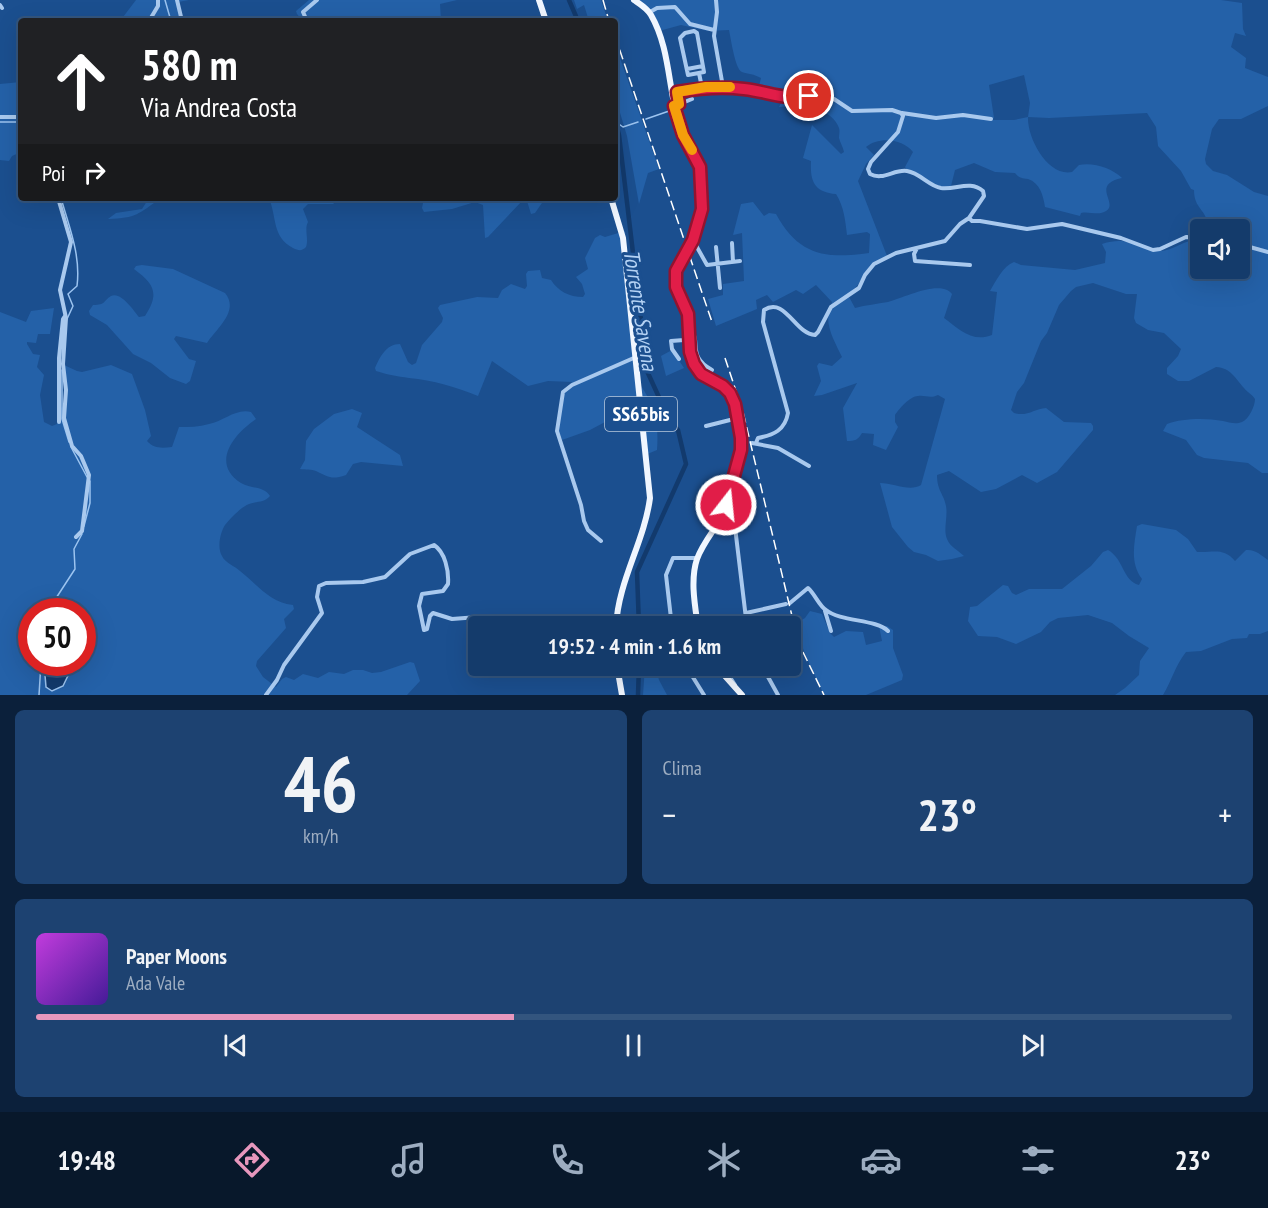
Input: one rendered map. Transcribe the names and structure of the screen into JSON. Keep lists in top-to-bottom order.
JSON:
{
  "streets": {
    "main road": ["SS65bis"]
  },
  "water": ["Torrente Savena"],
  "page": {
    "turn": ["580 m", "Via Andrea Costa"],
    "then": "Poi",
    "limit": "50",
    "trip": "19:52 · 4 min · 1.6 km",
    "tile": [
      ["46", "km/h"],
      "Clima"
    ],
    "heat": ["−", "23°", "+"],
    "song": ["Paper Moons", "Ada Vale"],
    "tabs": ["19:48", "23°"]
  }
}
